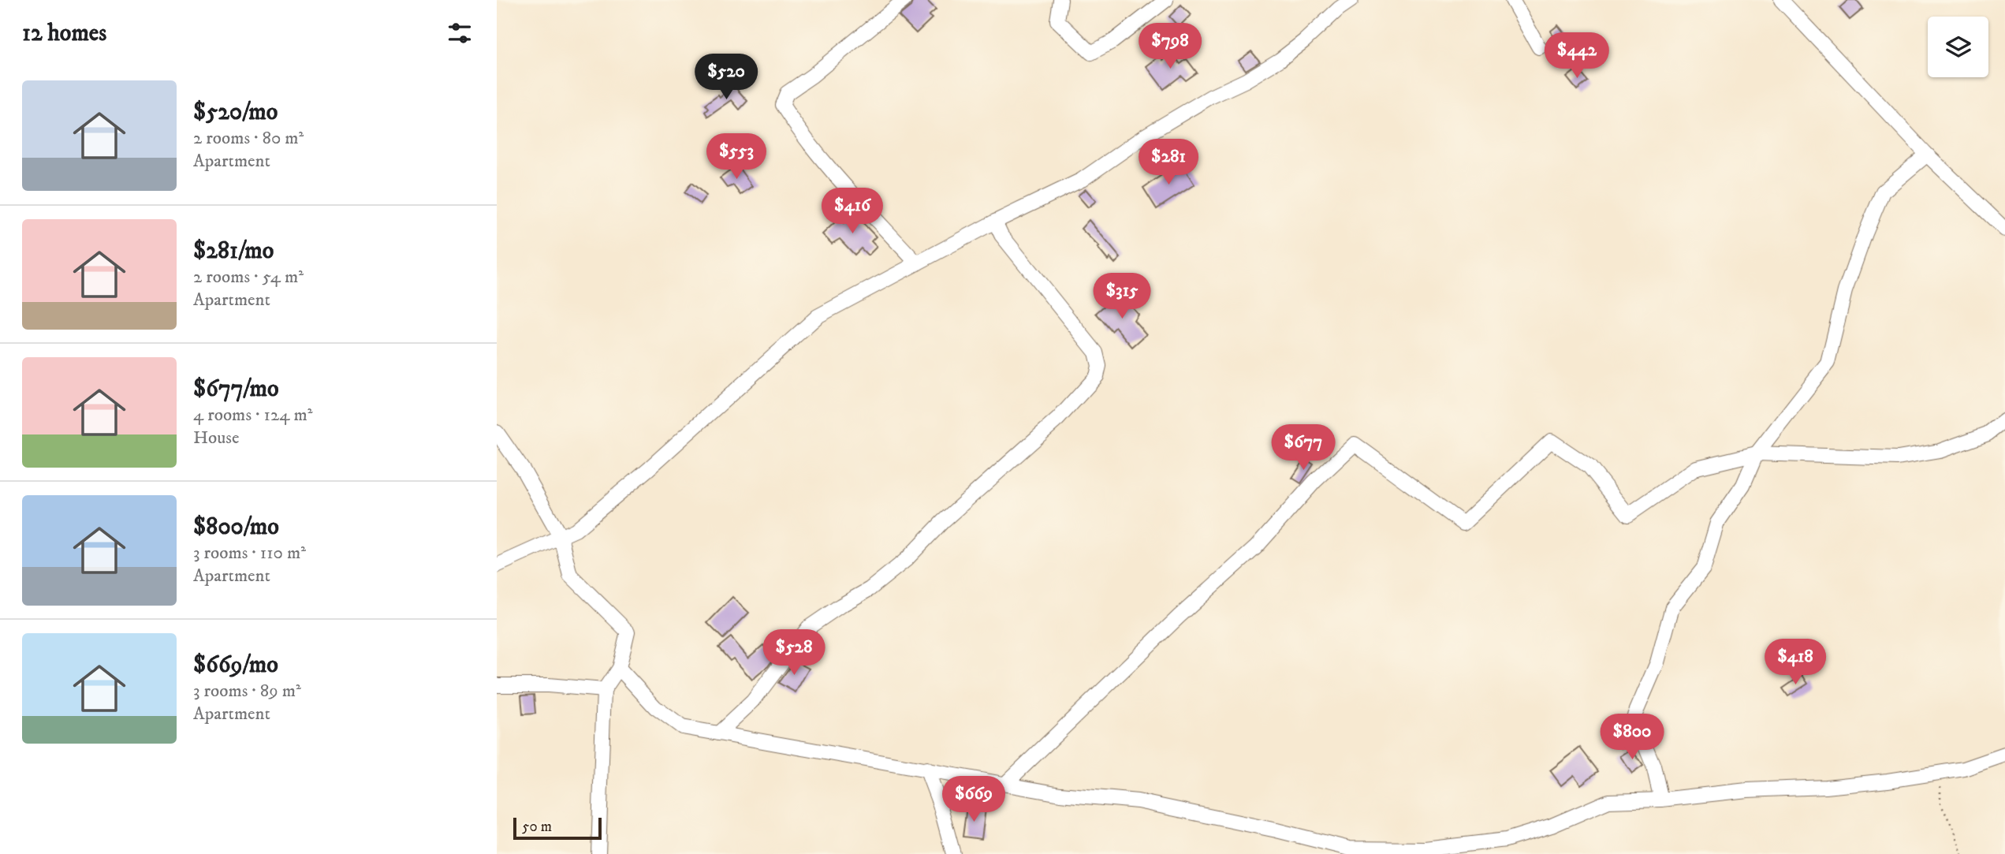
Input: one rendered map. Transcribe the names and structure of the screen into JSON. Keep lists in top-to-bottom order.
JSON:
{
  "scale_bar": "50 m",
  "page": {
    "heading": "12 homes",
    "price": [
      "$798",
      "$442",
      "$520",
      "$553",
      "$281",
      "$416",
      "$315",
      "$677",
      "$528",
      "$418",
      "$800",
      "$669"
    ],
    "list": [
      {
        "name": "$520/mo",
        "note": "2 rooms · 80 m² · Apartment"
      },
      {
        "name": "$281/mo",
        "note": "2 rooms · 54 m² · Apartment"
      },
      {
        "name": "$677/mo",
        "note": "4 rooms · 124 m² · House"
      },
      {
        "name": "$800/mo",
        "note": "3 rooms · 110 m² · Apartment"
      },
      {
        "name": "$669/mo",
        "note": "3 rooms · 89 m² · Apartment"
      }
    ],
    "scale": "50 m"
  }
}
